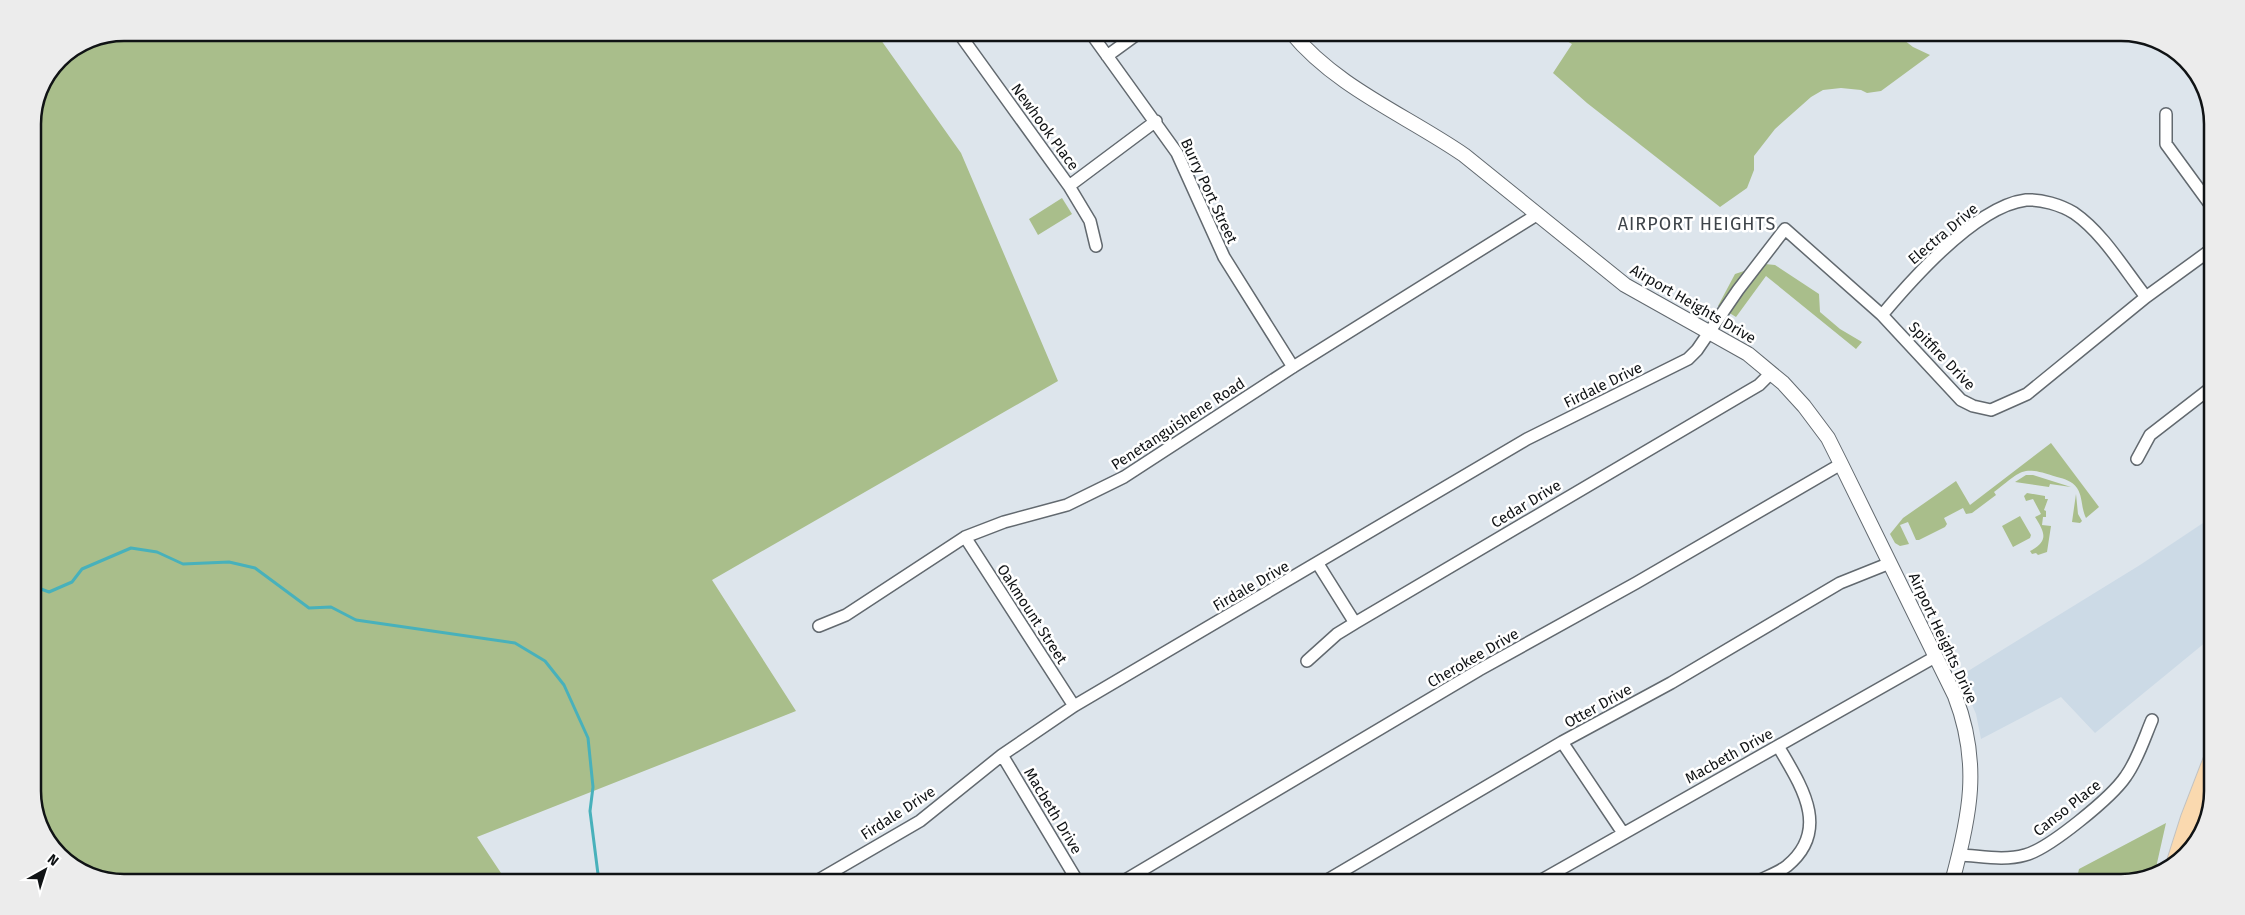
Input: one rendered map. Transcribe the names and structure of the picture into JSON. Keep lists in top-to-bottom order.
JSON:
{
  "streets": {
    "street": [
      "Newhook Place",
      "Burry Port Street",
      "Electra Drive",
      "Airport Heights Drive",
      "Spitfire Drive",
      "Firdale Drive",
      "Penetanguishene Road",
      "Cedar Drive",
      "Oakmount Street",
      "Cherokee Drive",
      "Otter Drive",
      "Macbeth Drive",
      "Canso Place"
    ]
  },
  "crossings": [
    ["Burry Port Street", "Penetanguishene Road"],
    ["Electra Drive", "Spitfire Drive"],
    ["Airport Heights Drive", "Firdale Drive"],
    ["Airport Heights Drive", "Penetanguishene Road"],
    ["Airport Heights Drive", "Cedar Drive"],
    ["Airport Heights Drive", "Cherokee Drive"],
    ["Airport Heights Drive", "Otter Drive"],
    ["Airport Heights Drive", "Macbeth Drive"],
    ["Airport Heights Drive", "Canso Place"],
    ["Spitfire Drive", "Firdale Drive"],
    ["Firdale Drive", "Oakmount Street"],
    ["Firdale Drive", "Macbeth Drive"],
    ["Penetanguishene Road", "Oakmount Street"]
  ],
  "districts": ["AIRPORT HEIGHTS"],
  "north": "top right"
}
